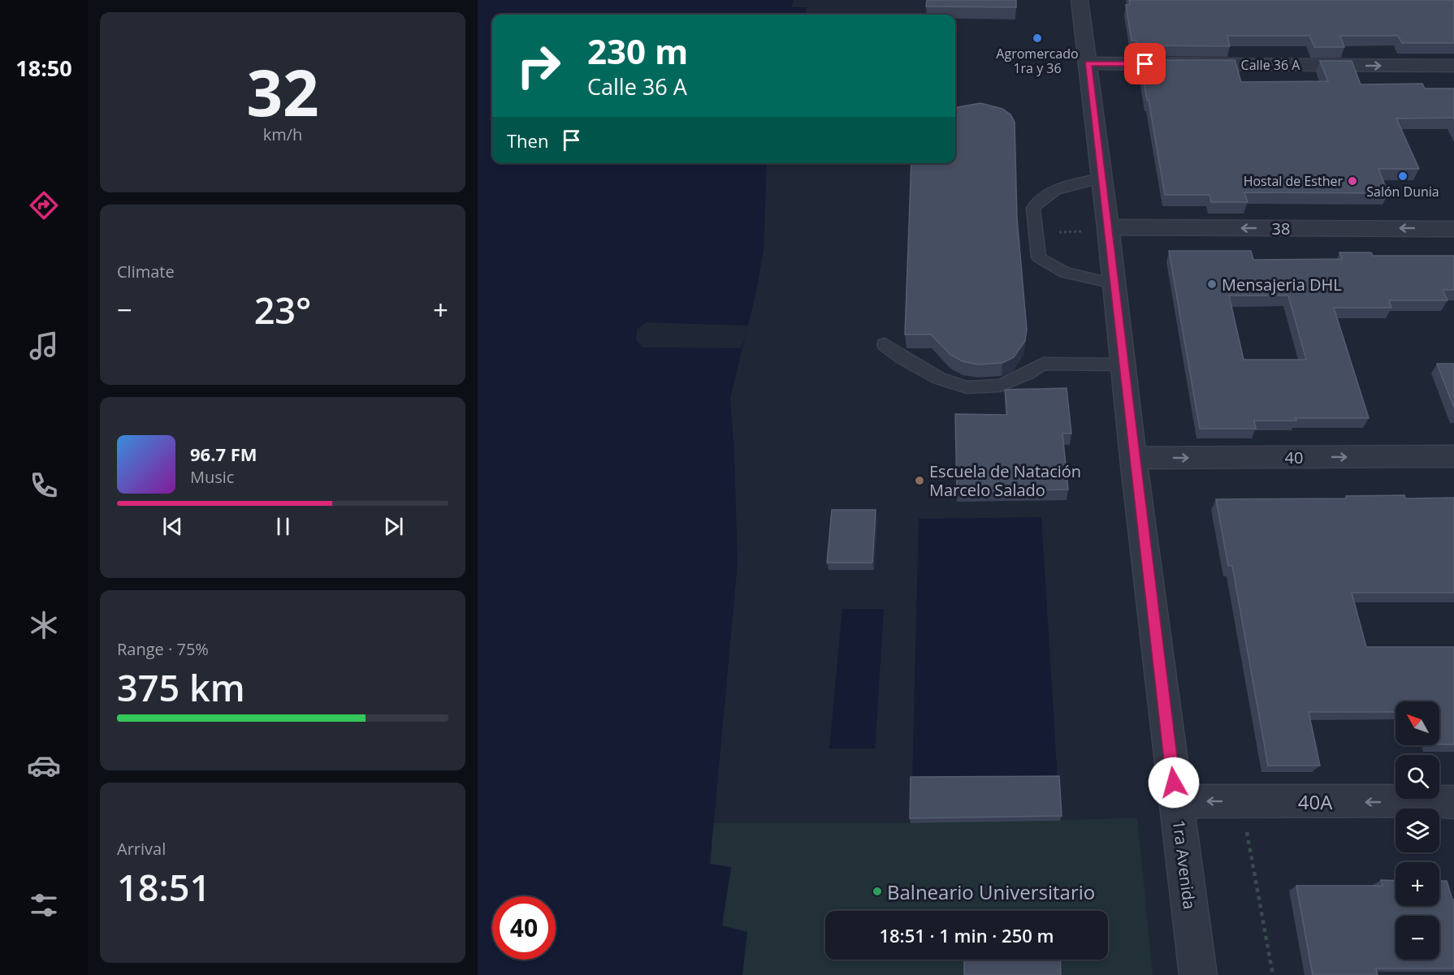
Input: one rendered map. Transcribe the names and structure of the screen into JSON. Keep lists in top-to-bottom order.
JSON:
{
  "streets": {
    "street": [
      "Calle 36 A",
      "38",
      "40",
      "40A",
      "1ra Avenida"
    ]
  },
  "crossings": [
    ["Calle 36 A", "1ra Avenida"],
    ["38", "1ra Avenida"],
    ["40", "1ra Avenida"],
    ["40A", "1ra Avenida"]
  ],
  "one_way": [
    "Calle 36 A",
    "38",
    "40",
    "40A"
  ],
  "places": [
    "Agromercado 1ra y 36",
    "Salón Dunia",
    "Hostal de Esther",
    "Mensajeria DHL",
    "Escuela de Natación Marcelo Salado",
    "Balneario Universitario"
  ],
  "north": "top left",
  "page": {
    "tabs": "18:50",
    "tile": [
      ["32", "km/h"],
      "Climate",
      ["Range · 75%", "375 km"],
      ["Arrival", "18:51"]
    ],
    "turn": ["230 m", "Calle 36 A"],
    "then": "Then",
    "heat": ["−", "23°", "+"],
    "song": ["96.7 FM", "Music"],
    "map_buttons": ["+", "−"],
    "limit": "40",
    "trip": "18:51 · 1 min · 250 m"
  }
}
